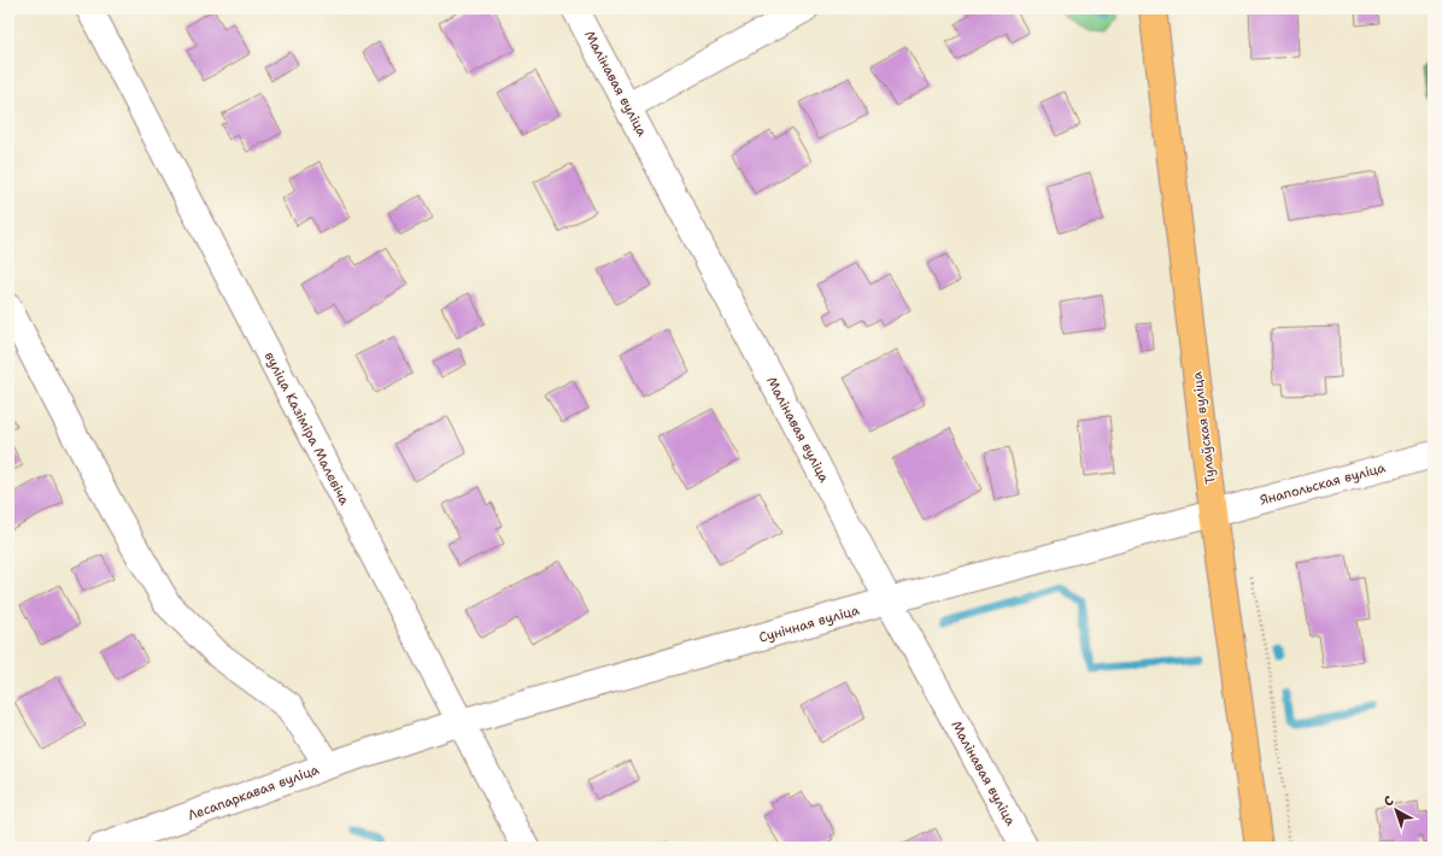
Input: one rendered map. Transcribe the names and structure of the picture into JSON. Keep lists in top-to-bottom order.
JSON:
{
  "streets": {
    "main road": ["Тулаўская вуліца"],
    "street": [
      "Малінавая вуліца",
      "вуліца Казіміра Малевіча",
      "Янапольская вуліца",
      "Сунічная вуліца",
      "Лесапаркавая вуліца"
    ]
  },
  "crossings": [
    ["Малінавая вуліца", "Сунічная вуліца"],
    ["вуліца Казіміра Малевіча", "Сунічная вуліца"],
    ["Тулаўская вуліца", "Янапольская вуліца"],
    ["Тулаўская вуліца", "Сунічная вуліца"],
    ["Янапольская вуліца", "Сунічная вуліца"],
    ["Сунічная вуліца", "Лесапаркавая вуліца"]
  ],
  "north": "top left"
}
